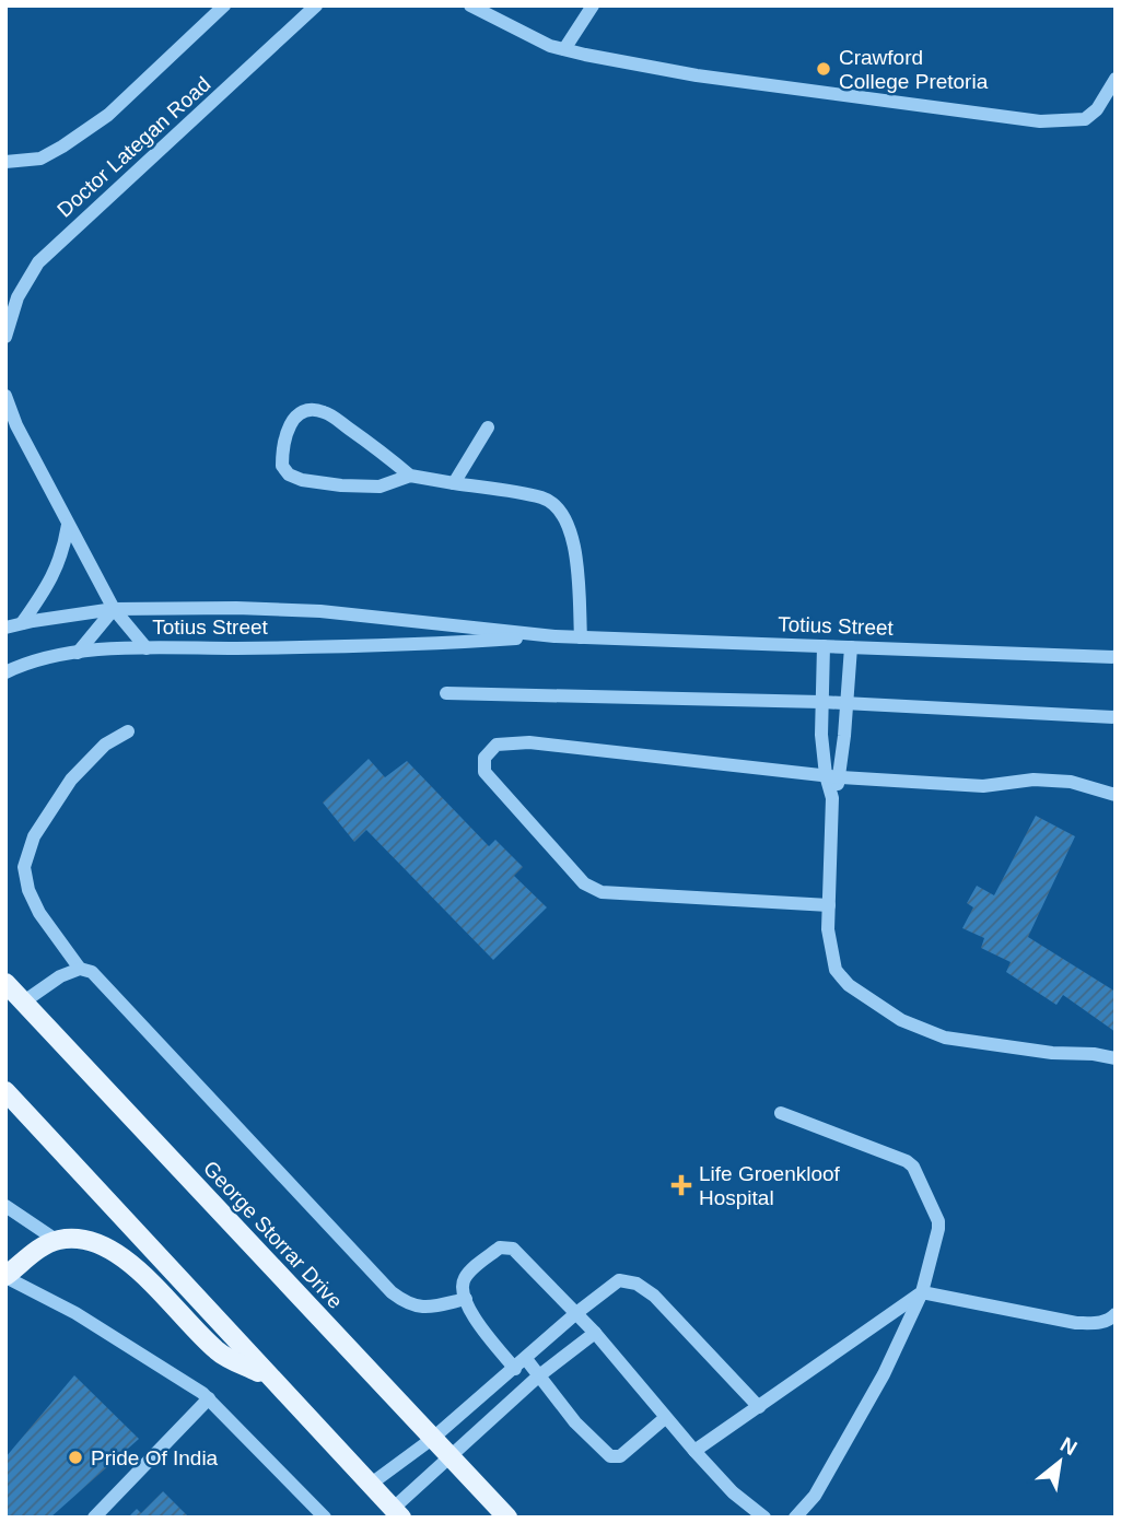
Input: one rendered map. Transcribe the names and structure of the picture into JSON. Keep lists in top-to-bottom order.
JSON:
{
  "streets": {
    "main road": ["George Storrar Drive"],
    "street": ["Doctor Lategan Road", "Totius Street"]
  },
  "places": {
    "other": ["Crawford College Pretoria", "Pride Of India"],
    "health": ["Life Groenkloof Hospital"]
  },
  "north": "top right"
}
